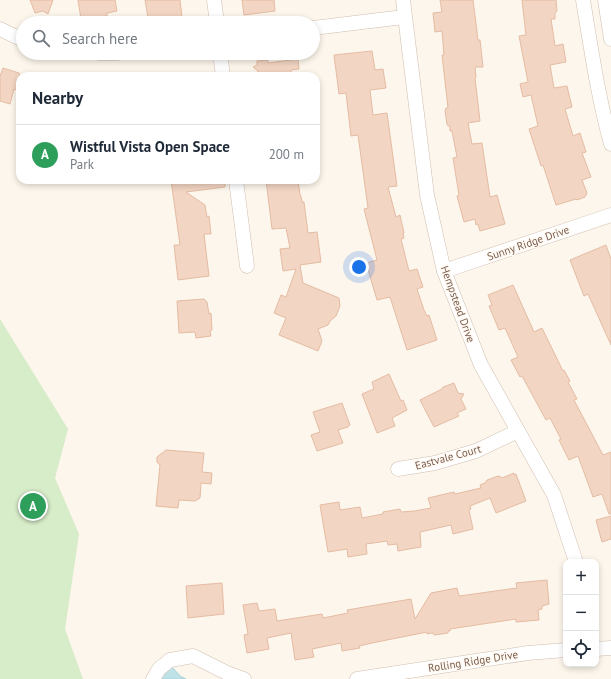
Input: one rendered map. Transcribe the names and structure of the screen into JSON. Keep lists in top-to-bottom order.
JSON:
{
  "streets": {
    "street": [
      "Sunny Ridge Drive",
      "Hempstead Drive",
      "Eastvale Court",
      "Rolling Ridge Drive"
    ]
  },
  "crossings": [
    ["Sunny Ridge Drive", "Hempstead Drive"],
    ["Hempstead Drive", "Eastvale Court"]
  ],
  "page": {
    "search": "Search here",
    "heading": "Nearby",
    "list": [
      {
        "mark": "A",
        "name": "Wistful Vista Open Space",
        "note": "Park",
        "value": "200 m"
      }
    ],
    "pins": "A",
    "map_buttons": ["+", "−"]
  }
}
